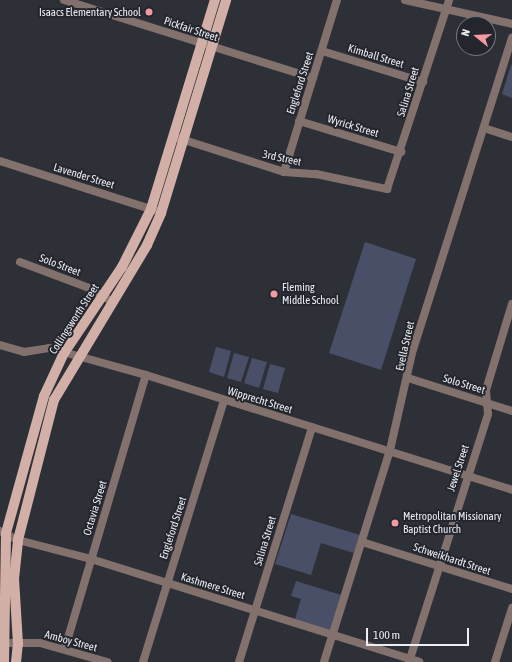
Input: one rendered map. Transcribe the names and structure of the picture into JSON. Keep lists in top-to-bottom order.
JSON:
{
  "streets": {
    "main road": ["Collingsworth Street"],
    "street": [
      "Pickfair Street",
      "Kimball Street",
      "Engleford Street",
      "Salina Street",
      "Wyrick Street",
      "3rd Street",
      "Lavender Street",
      "Solo Street",
      "Evella Street",
      "Wipprecht Street",
      "Jewel Street",
      "Octavia Street",
      "Schweikhardt Street",
      "Kashmere Street",
      "Amboy Street"
    ]
  },
  "crossings": [
    ["Pickfair Street", "Engleford Street"],
    ["Pickfair Street", "Collingsworth Street"],
    ["Kimball Street", "Engleford Street"],
    ["Kimball Street", "Salina Street"],
    ["Engleford Street", "Wyrick Street"],
    ["Engleford Street", "3rd Street"],
    ["Engleford Street", "Wipprecht Street"],
    ["Engleford Street", "Kashmere Street"],
    ["Salina Street", "Wyrick Street"],
    ["Salina Street", "3rd Street"],
    ["Salina Street", "Wipprecht Street"],
    ["Salina Street", "Kashmere Street"],
    ["3rd Street", "Collingsworth Street"],
    ["Lavender Street", "Collingsworth Street"],
    ["Solo Street", "Collingsworth Street"],
    ["Solo Street", "Evella Street"],
    ["Solo Street", "Jewel Street"],
    ["Collingsworth Street", "Wipprecht Street"],
    ["Collingsworth Street", "Kashmere Street"],
    ["Collingsworth Street", "Amboy Street"],
    ["Evella Street", "Wipprecht Street"],
    ["Evella Street", "Schweikhardt Street"],
    ["Evella Street", "Kashmere Street"],
    ["Wipprecht Street", "Jewel Street"],
    ["Wipprecht Street", "Octavia Street"],
    ["Jewel Street", "Schweikhardt Street"],
    ["Jewel Street", "Kashmere Street"],
    ["Octavia Street", "Kashmere Street"],
    ["Octavia Street", "Amboy Street"]
  ],
  "places": ["Isaacs Elementary School", "Fleming Middle School", "Metropolitan Missionary Baptist Church"],
  "scale_bar": "100 m",
  "north": "left"
}
